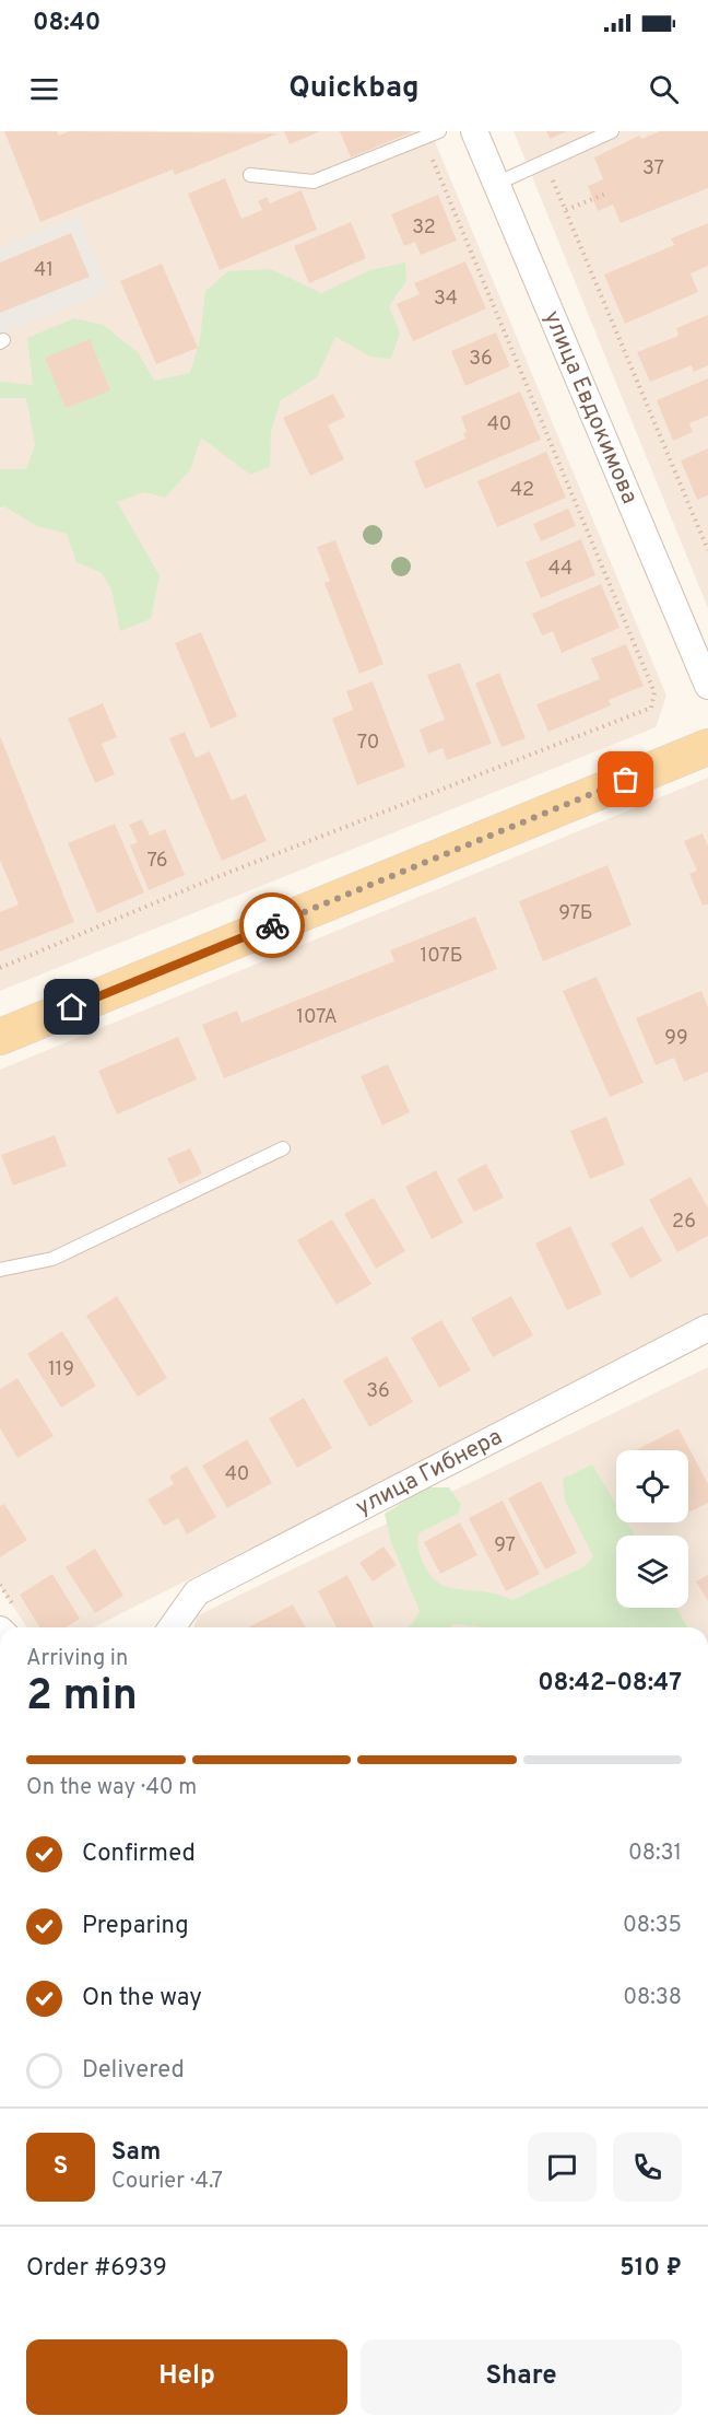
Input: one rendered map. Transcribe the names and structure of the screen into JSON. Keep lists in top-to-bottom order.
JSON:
{
  "streets": {
    "street": ["улица Евдокимова", "улица Гибнера"]
  },
  "house_numbers": [
    "37",
    "32",
    "41",
    "34",
    "36",
    "40",
    "42",
    "44",
    "70",
    "76",
    "97Б",
    "107Б",
    "107А",
    "99",
    "26",
    "119",
    "36",
    "40",
    "97"
  ],
  "page": {
    "status": "08:40",
    "header": "Quickbag",
    "heading": ["2 min", "Arriving in", "08:42–08:47"],
    "panel": [
      "Sam",
      "Courier · 4.7",
      "Order #6939",
      "510 ₽"
    ],
    "bar": "On the way · 40 m",
    "list": [
      ["Confirmed", "08:31"],
      ["Preparing", "08:35"],
      ["On the way", "08:38"],
      "Delivered"
    ],
    "round": "S",
    "buttons": ["Help", "Share"]
  }
}
